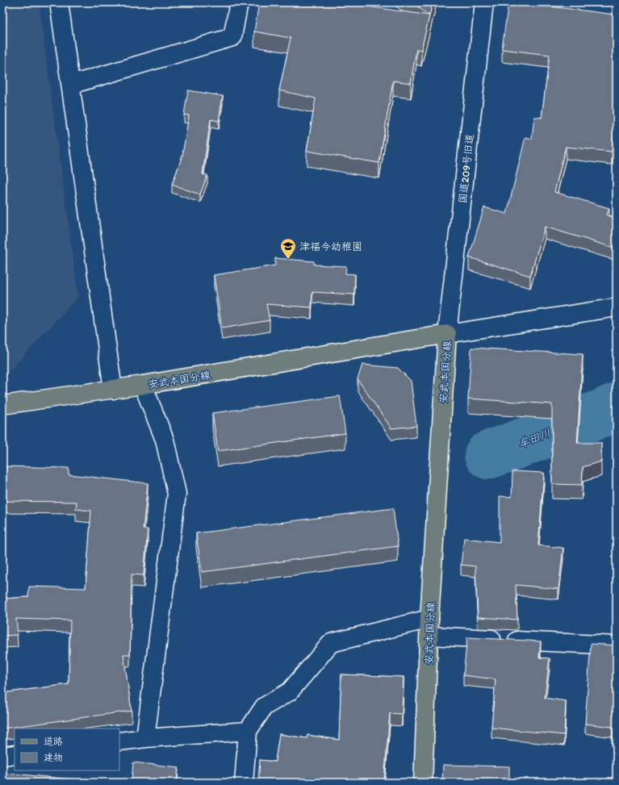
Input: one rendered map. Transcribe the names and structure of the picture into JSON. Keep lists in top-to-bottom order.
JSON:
{
  "streets": {
    "main road": ["安武本国分線"],
    "street": ["国道209号旧道"]
  },
  "crossings": [
    ["国道209号旧道", "安武本国分線"]
  ],
  "water": ["牟田川"],
  "places": {
    "school or university": ["津福今幼稚園"]
  },
  "legend": ["道路", "建物"]
}
